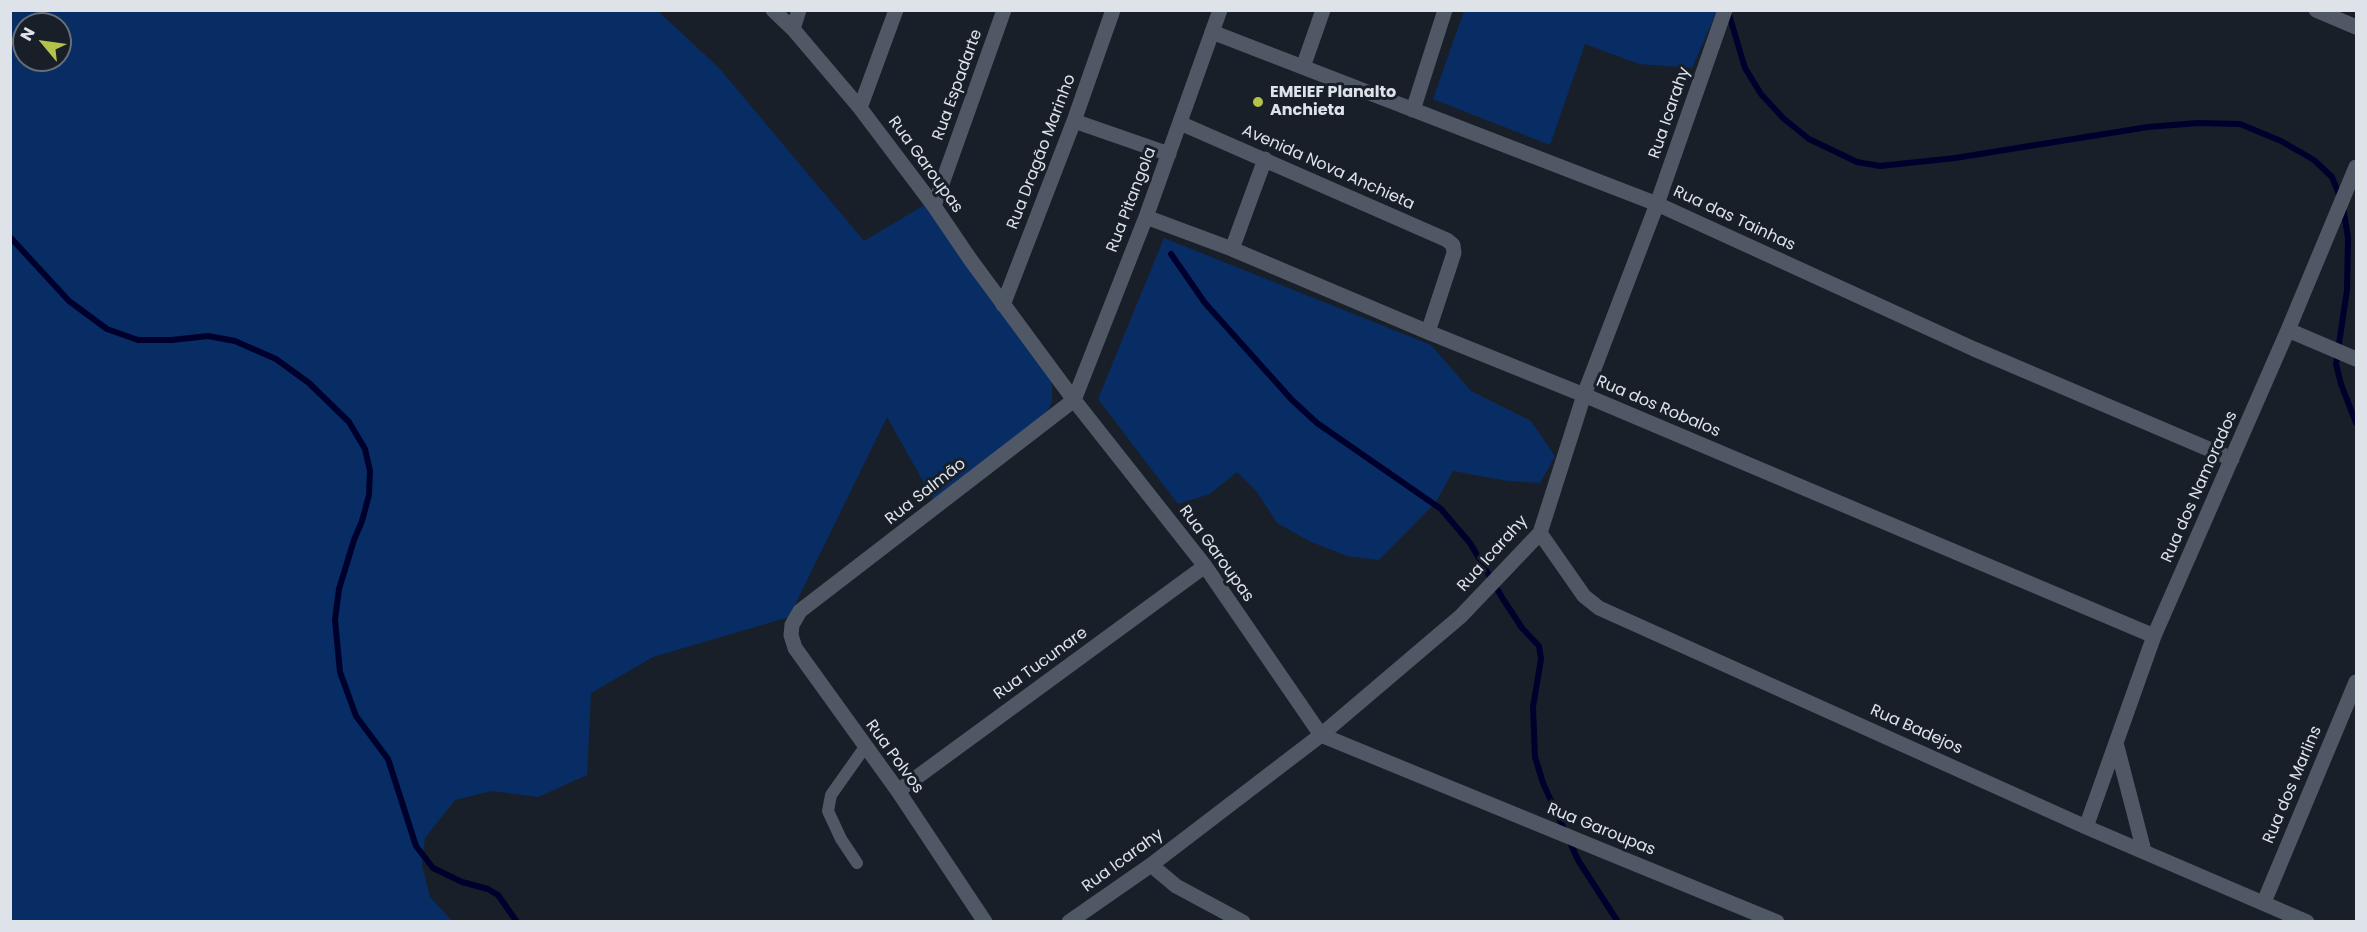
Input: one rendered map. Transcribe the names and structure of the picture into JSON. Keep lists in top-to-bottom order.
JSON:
{
  "streets": {
    "street": [
      "Rua Espadarte",
      "Rua Icarahy",
      "Rua Dragão Marinho",
      "Rua Garoupas",
      "Avenida Nova Anchieta",
      "Rua Pitangola",
      "Rua das Tainhas",
      "Rua dos Robalos",
      "Rua dos Namorados",
      "Rua Salmão",
      "Rua Tucunare",
      "Rua Badejos",
      "Rua Polvos",
      "Rua dos Marlins"
    ]
  },
  "crossings": [
    ["Rua Espadarte", "Rua Garoupas"],
    ["Rua Icarahy", "Rua Garoupas"],
    ["Rua Icarahy", "Rua das Tainhas"],
    ["Rua Icarahy", "Rua dos Robalos"],
    ["Rua Icarahy", "Rua Badejos"],
    ["Rua Dragão Marinho", "Rua Garoupas"],
    ["Rua Garoupas", "Rua Pitangola"],
    ["Rua Garoupas", "Rua Salmão"],
    ["Rua Garoupas", "Rua Tucunare"],
    ["Avenida Nova Anchieta", "Rua Pitangola"],
    ["Avenida Nova Anchieta", "Rua dos Robalos"],
    ["Rua Pitangola", "Rua das Tainhas"],
    ["Rua Pitangola", "Rua dos Robalos"],
    ["Rua Pitangola", "Rua Salmão"],
    ["Rua das Tainhas", "Rua dos Namorados"],
    ["Rua dos Robalos", "Rua dos Namorados"],
    ["Rua dos Namorados", "Rua Badejos"],
    ["Rua Salmão", "Rua Polvos"],
    ["Rua Tucunare", "Rua Polvos"],
    ["Rua Badejos", "Rua dos Marlins"]
  ],
  "places": ["EMEIEF Planalto Anchieta"],
  "north": "top left"
}
